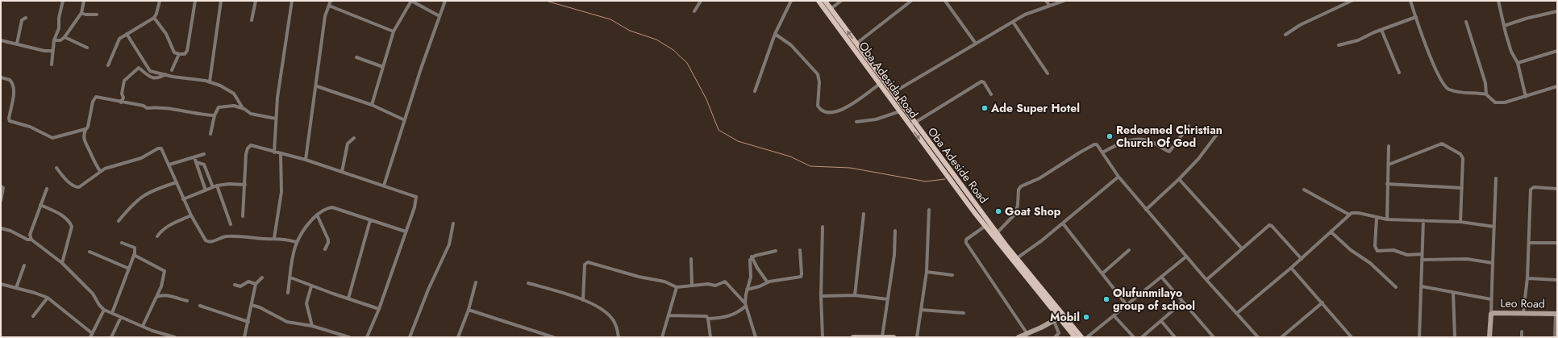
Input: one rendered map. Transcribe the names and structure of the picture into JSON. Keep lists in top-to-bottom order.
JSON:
{
  "streets": {
    "main road": ["Oba Adesida Road", "Oba Adeside Road"],
    "street": ["Leo Road"]
  },
  "crossings": [
    ["Oba Adesida Road", "Oba Adeside Road"]
  ],
  "places": [
    "Ade Super Hotel",
    "Redeemed Christian Church Of God",
    "Goat Shop",
    "Olufunmilayo group of school",
    "Mobil"
  ]
}
